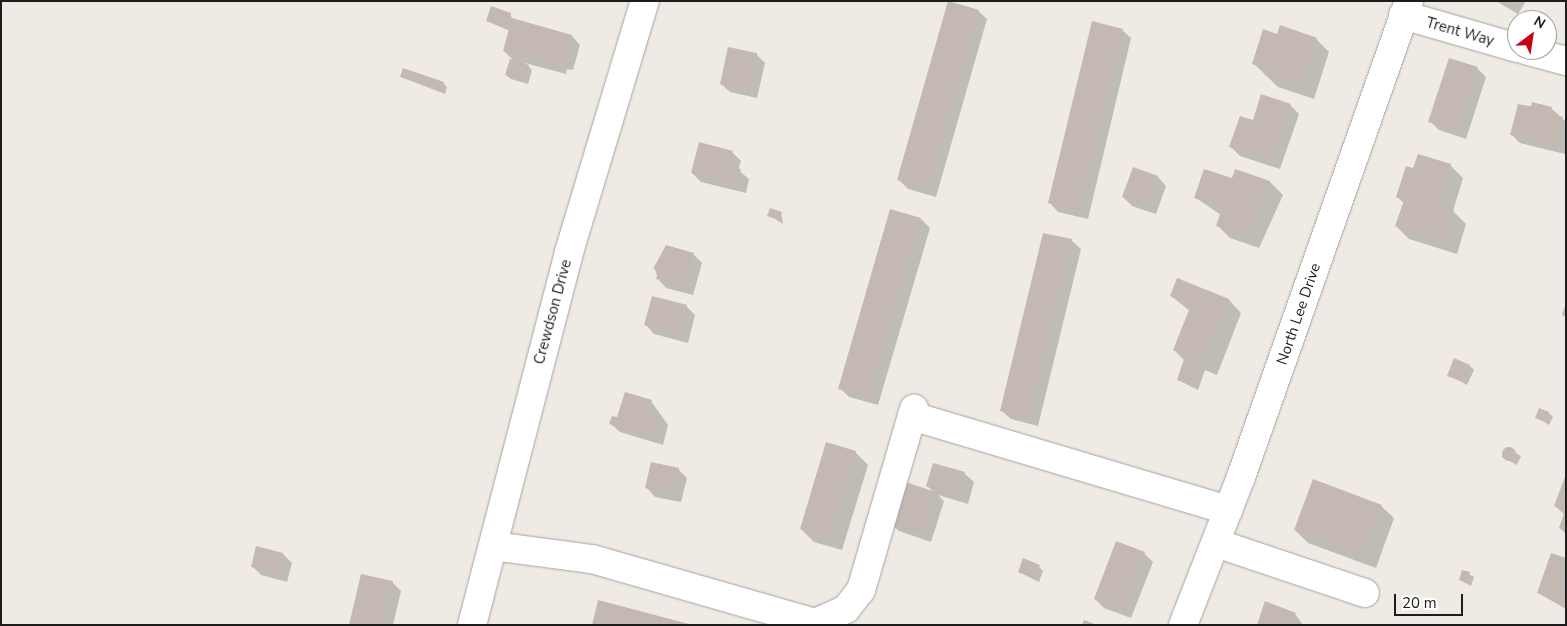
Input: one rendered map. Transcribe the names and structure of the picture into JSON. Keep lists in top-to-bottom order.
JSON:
{
  "streets": {
    "street": ["Trent Way", "Crewdson Drive", "North Lee Drive"]
  },
  "crossings": [
    ["Trent Way", "North Lee Drive"]
  ],
  "scale_bar": "20 m",
  "north": "top right"
}
